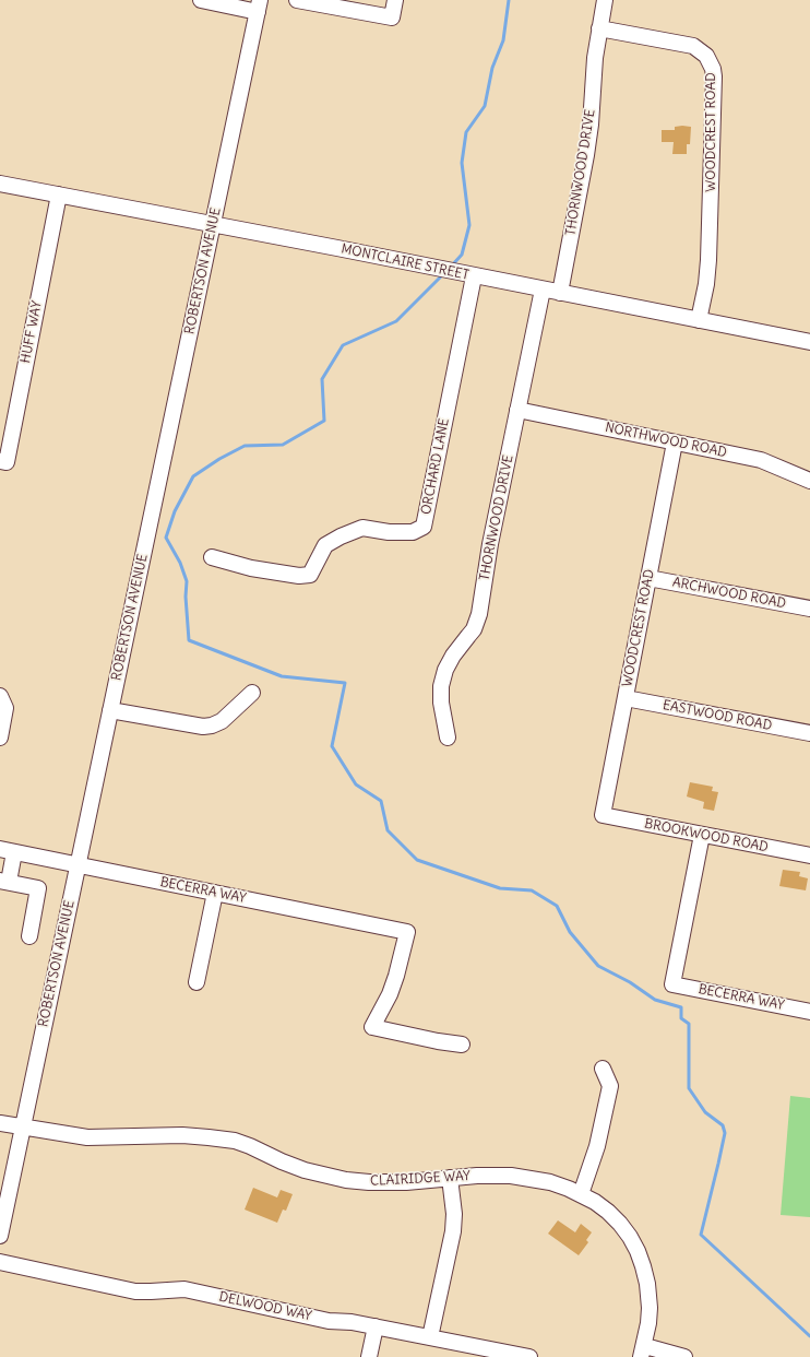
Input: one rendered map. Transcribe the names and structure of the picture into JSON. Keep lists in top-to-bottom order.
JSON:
{
  "streets": {
    "street": [
      "WOODCREST ROAD",
      "THORNWOOD DRIVE",
      "MONTCLAIRE STREET",
      "ROBERTSON AVENUE",
      "HUFF WAY",
      "NORTHWOOD ROAD",
      "ORCHARD LANE",
      "ARCHWOOD ROAD",
      "EASTWOOD ROAD",
      "BROOKWOOD ROAD",
      "BECERRA WAY",
      "CLAIRIDGE WAY",
      "DELWOOD WAY"
    ]
  },
  "crossings": [
    ["WOODCREST ROAD", "THORNWOOD DRIVE"],
    ["WOODCREST ROAD", "MONTCLAIRE STREET"],
    ["WOODCREST ROAD", "NORTHWOOD ROAD"],
    ["WOODCREST ROAD", "ARCHWOOD ROAD"],
    ["WOODCREST ROAD", "EASTWOOD ROAD"],
    ["WOODCREST ROAD", "BROOKWOOD ROAD"],
    ["THORNWOOD DRIVE", "MONTCLAIRE STREET"],
    ["THORNWOOD DRIVE", "NORTHWOOD ROAD"],
    ["MONTCLAIRE STREET", "ROBERTSON AVENUE"],
    ["MONTCLAIRE STREET", "HUFF WAY"],
    ["MONTCLAIRE STREET", "ORCHARD LANE"],
    ["ROBERTSON AVENUE", "BECERRA WAY"],
    ["ROBERTSON AVENUE", "CLAIRIDGE WAY"],
    ["BROOKWOOD ROAD", "BECERRA WAY"]
  ]
}
